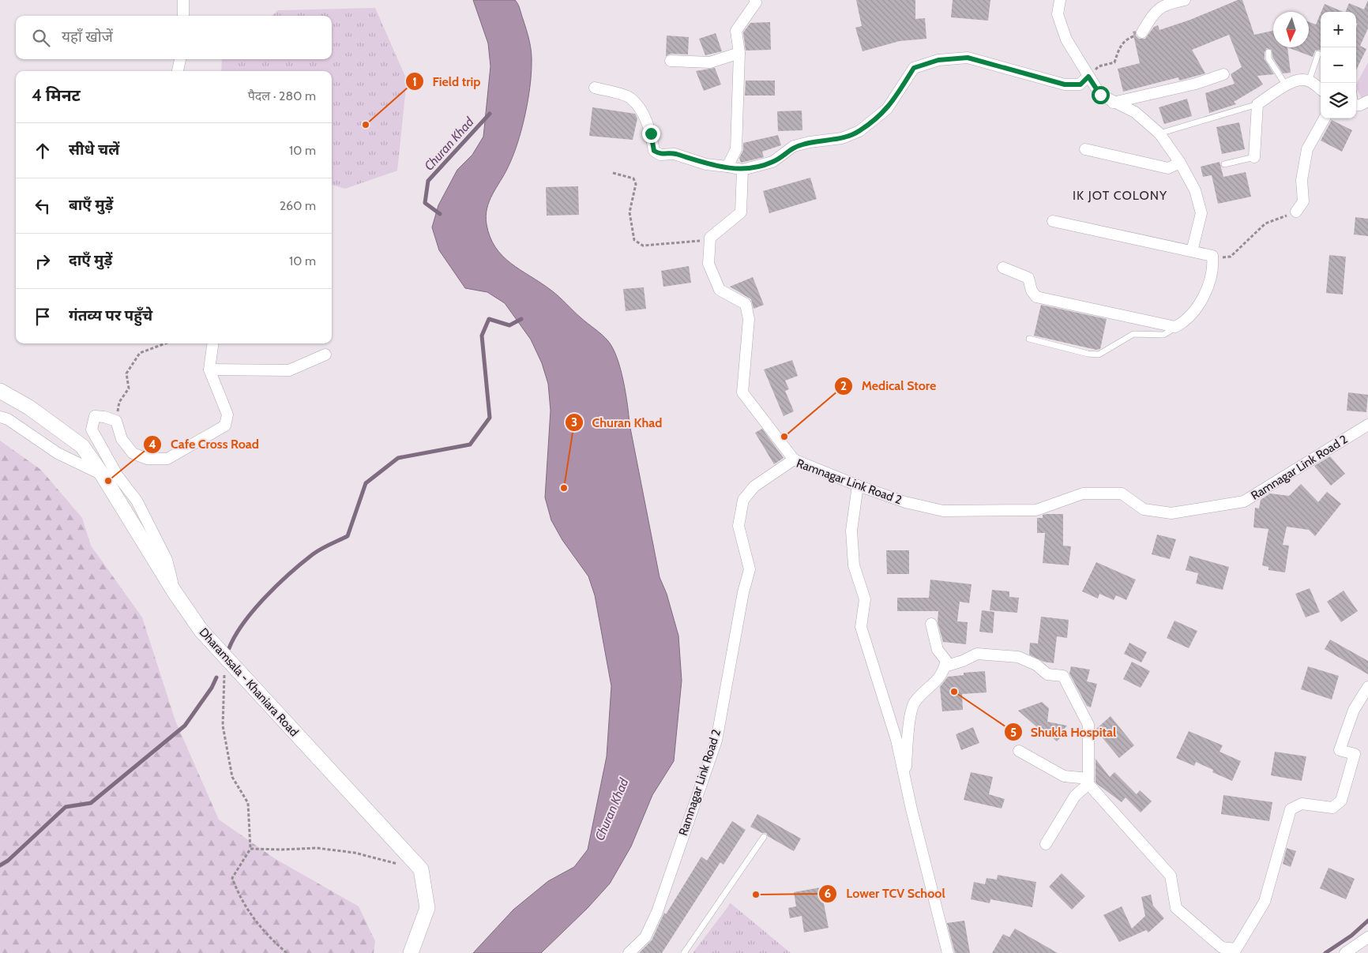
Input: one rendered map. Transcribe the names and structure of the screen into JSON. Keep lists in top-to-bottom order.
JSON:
{
  "streets": {
    "street": ["Ramnagar Link Road 2", "Dharamsala - Khaniara Road"]
  },
  "districts": ["IK JOT COLONY"],
  "water": ["Churan Khad"],
  "places": [
    "Field trip",
    "Medical Store",
    "Cafe Cross Road",
    "Churan Khad",
    "Shukla Hospital",
    "Lower TCV School"
  ],
  "north": "bottom",
  "page": {
    "map_buttons": ["+", "−"],
    "search": "यहाँ खोजें",
    "heading": ["4 मिनट", "पैदल · 280 m"],
    "list": [
      ["सीधे चलें", "10 m"],
      ["बाएँ मुड़ें", "260 m"],
      ["दाएँ मुड़ें", "10 m"],
      "गंतव्य पर पहुँचे"
    ]
  }
}
